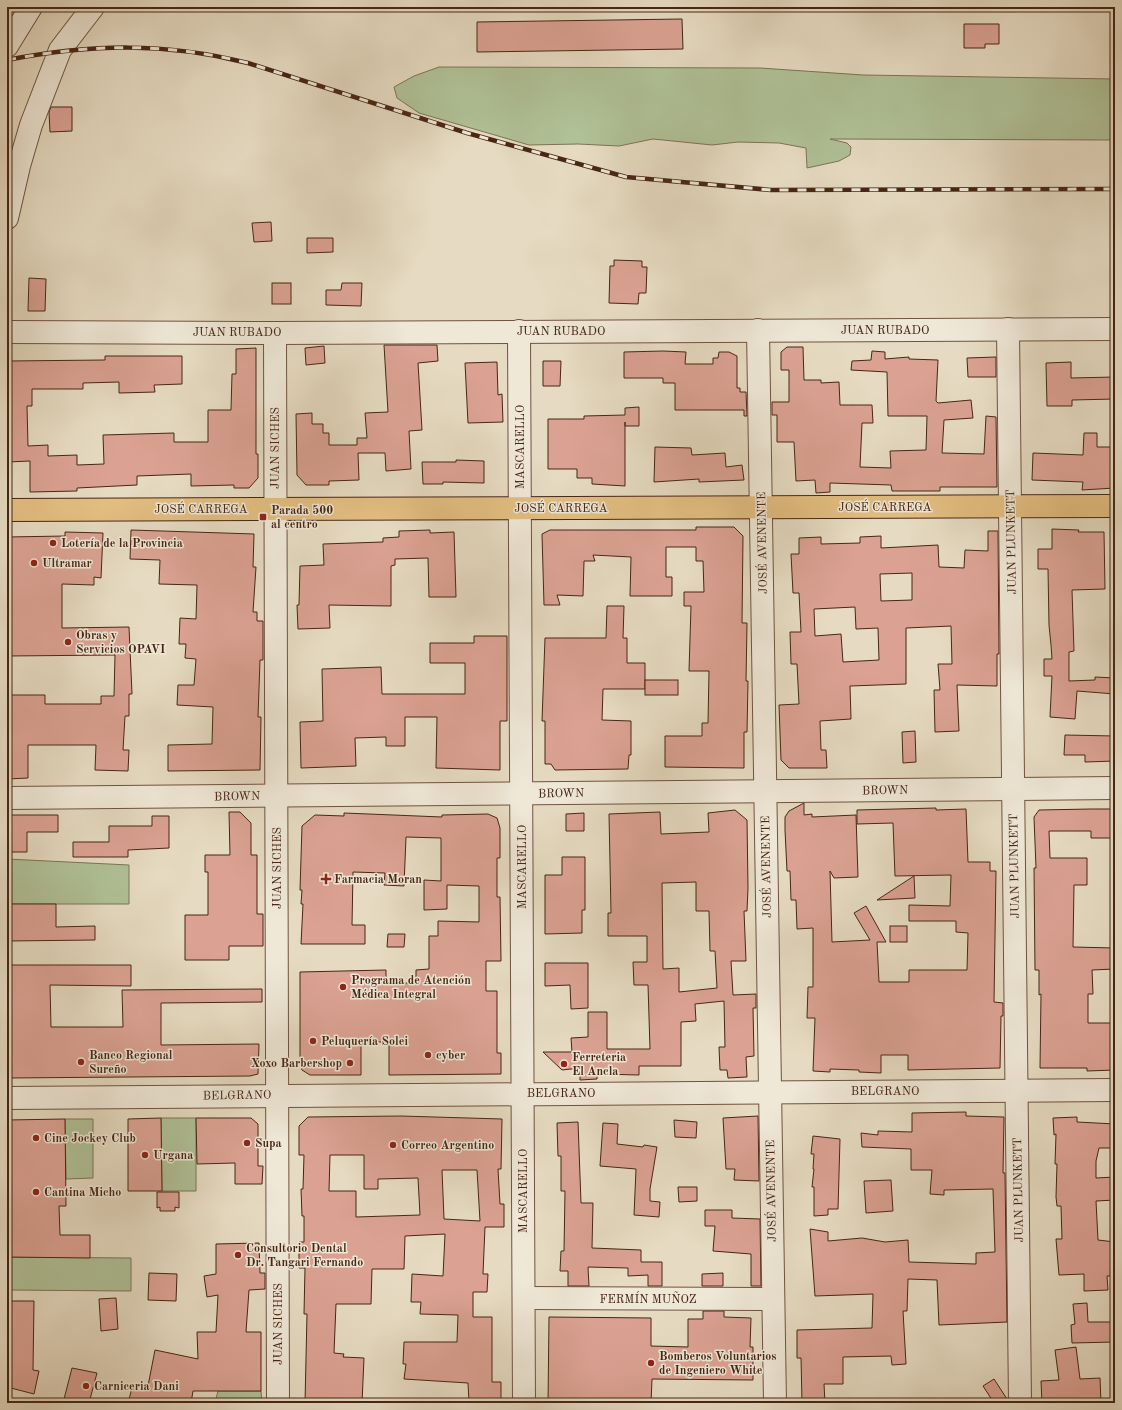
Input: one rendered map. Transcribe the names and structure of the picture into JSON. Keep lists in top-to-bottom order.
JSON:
{
  "streets": {
    "main road": ["JOSÉ CARREGA"],
    "street": [
      "JUAN RUBADO",
      "MASCARELLO",
      "JUAN SICHES",
      "JUAN PLUNKETT",
      "JOSÉ AVENENTE",
      "BROWN",
      "BELGRANO",
      "FERMÍN MUÑOZ"
    ]
  },
  "crossings": [
    ["JUAN RUBADO", "MASCARELLO"],
    ["JUAN RUBADO", "JUAN SICHES"],
    ["JUAN RUBADO", "JUAN PLUNKETT"],
    ["JUAN RUBADO", "JOSÉ AVENENTE"],
    ["MASCARELLO", "JOSÉ CARREGA"],
    ["MASCARELLO", "BROWN"],
    ["MASCARELLO", "BELGRANO"],
    ["MASCARELLO", "FERMÍN MUÑOZ"],
    ["JUAN SICHES", "JOSÉ CARREGA"],
    ["JUAN SICHES", "BROWN"],
    ["JUAN SICHES", "BELGRANO"],
    ["JOSÉ CARREGA", "JUAN PLUNKETT"],
    ["JOSÉ CARREGA", "JOSÉ AVENENTE"],
    ["JUAN PLUNKETT", "BROWN"],
    ["JUAN PLUNKETT", "BELGRANO"],
    ["JOSÉ AVENENTE", "BROWN"],
    ["JOSÉ AVENENTE", "BELGRANO"],
    ["JOSÉ AVENENTE", "FERMÍN MUÑOZ"]
  ],
  "places": {
    "transit": ["Parada 500 al centro"],
    "other": [
      "Lotería de la Provincia",
      "Ultramar",
      "Obras y Servicios OPAVI",
      "Programa de Atención Médica Integral",
      "Peluquería Solei",
      "cyber",
      "Banco Regional Sureño",
      "Xoxo Barbershop",
      "Ferreteria El Ancla",
      "Cine Jockey Club",
      "Supa",
      "Correo Argentino",
      "Urgana",
      "Cantina Micho",
      "Consultorio Dental Dr. Tangari Fernando",
      "Bomberos Voluntarios de Ingeniero White",
      "Carniceria Dani"
    ],
    "health": ["Farmacia Moran"]
  }
}
